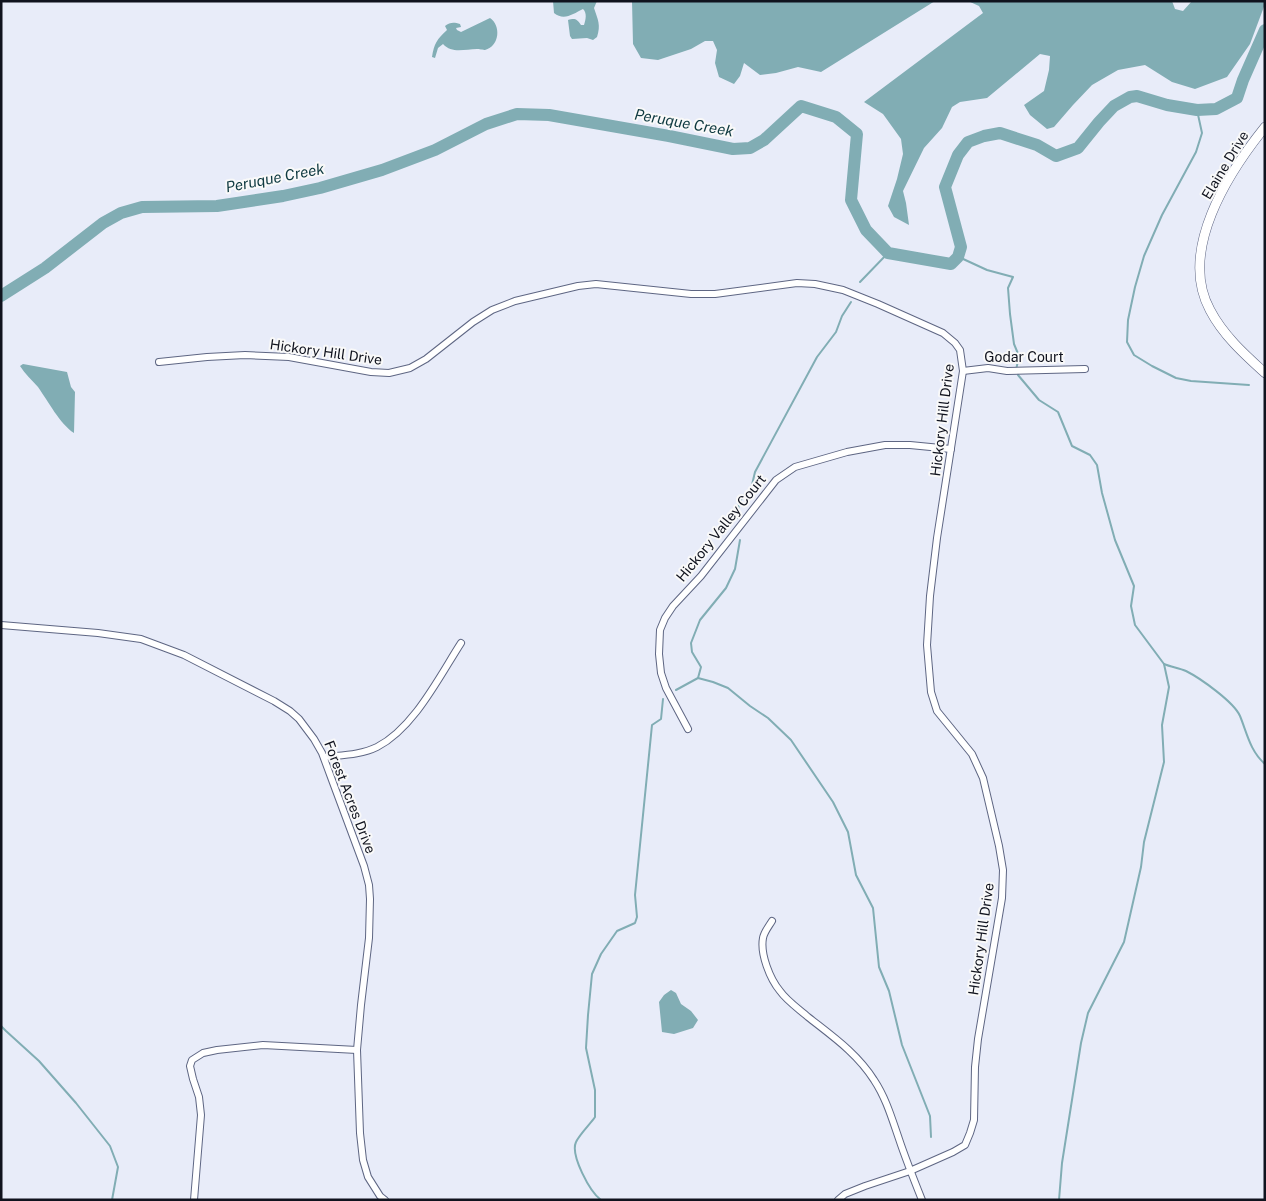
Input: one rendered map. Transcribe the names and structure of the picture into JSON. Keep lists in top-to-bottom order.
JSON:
{
  "streets": {
    "street": [
      "Elaine Drive",
      "Hickory Hill Drive",
      "Godar Court",
      "Hickory Valley Court",
      "Forest Acres Drive"
    ]
  },
  "crossings": [
    ["Hickory Hill Drive", "Godar Court"],
    ["Hickory Hill Drive", "Hickory Valley Court"]
  ],
  "water": ["Peruque Creek"]
}
